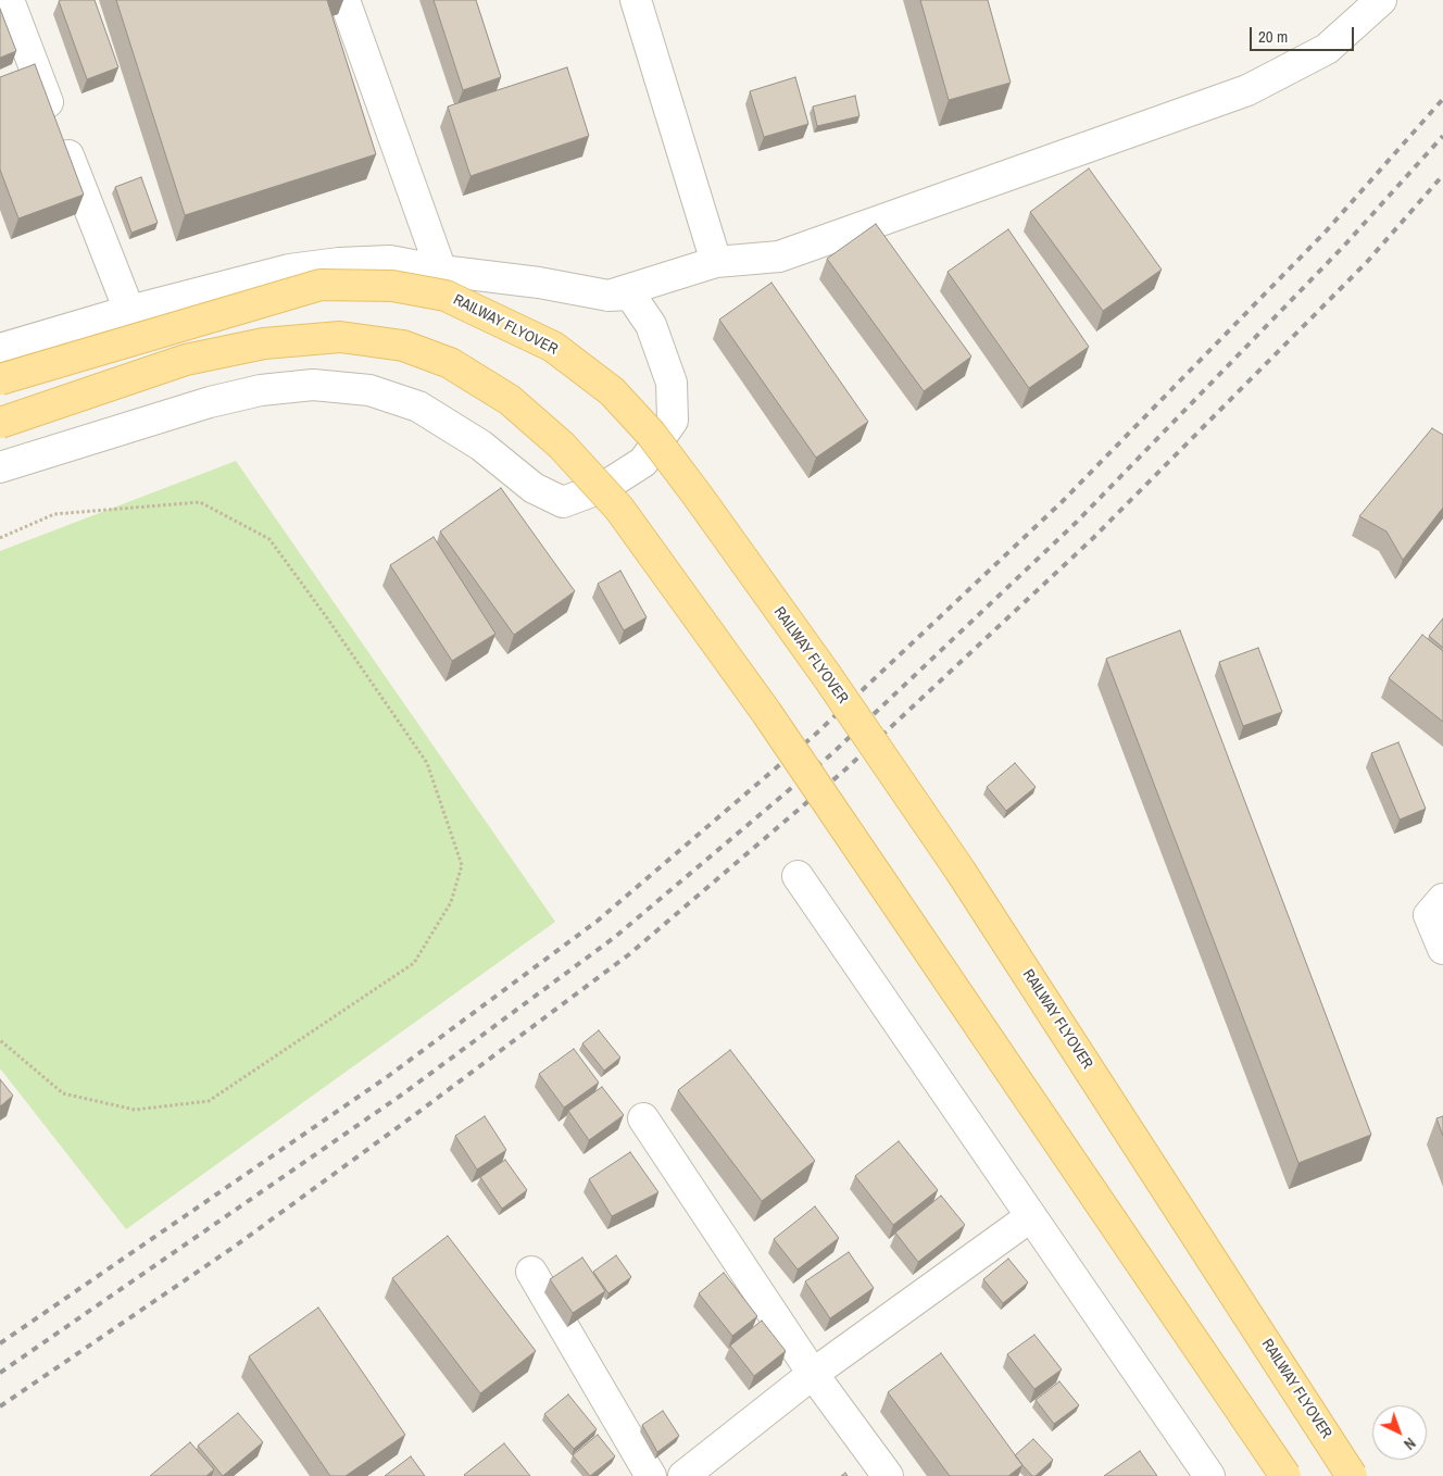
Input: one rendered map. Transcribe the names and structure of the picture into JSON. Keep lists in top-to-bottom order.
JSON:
{
  "streets": {
    "main road": ["RAILWAY FLYOVER"]
  },
  "scale_bar": "20 m",
  "north": "bottom right"
}
